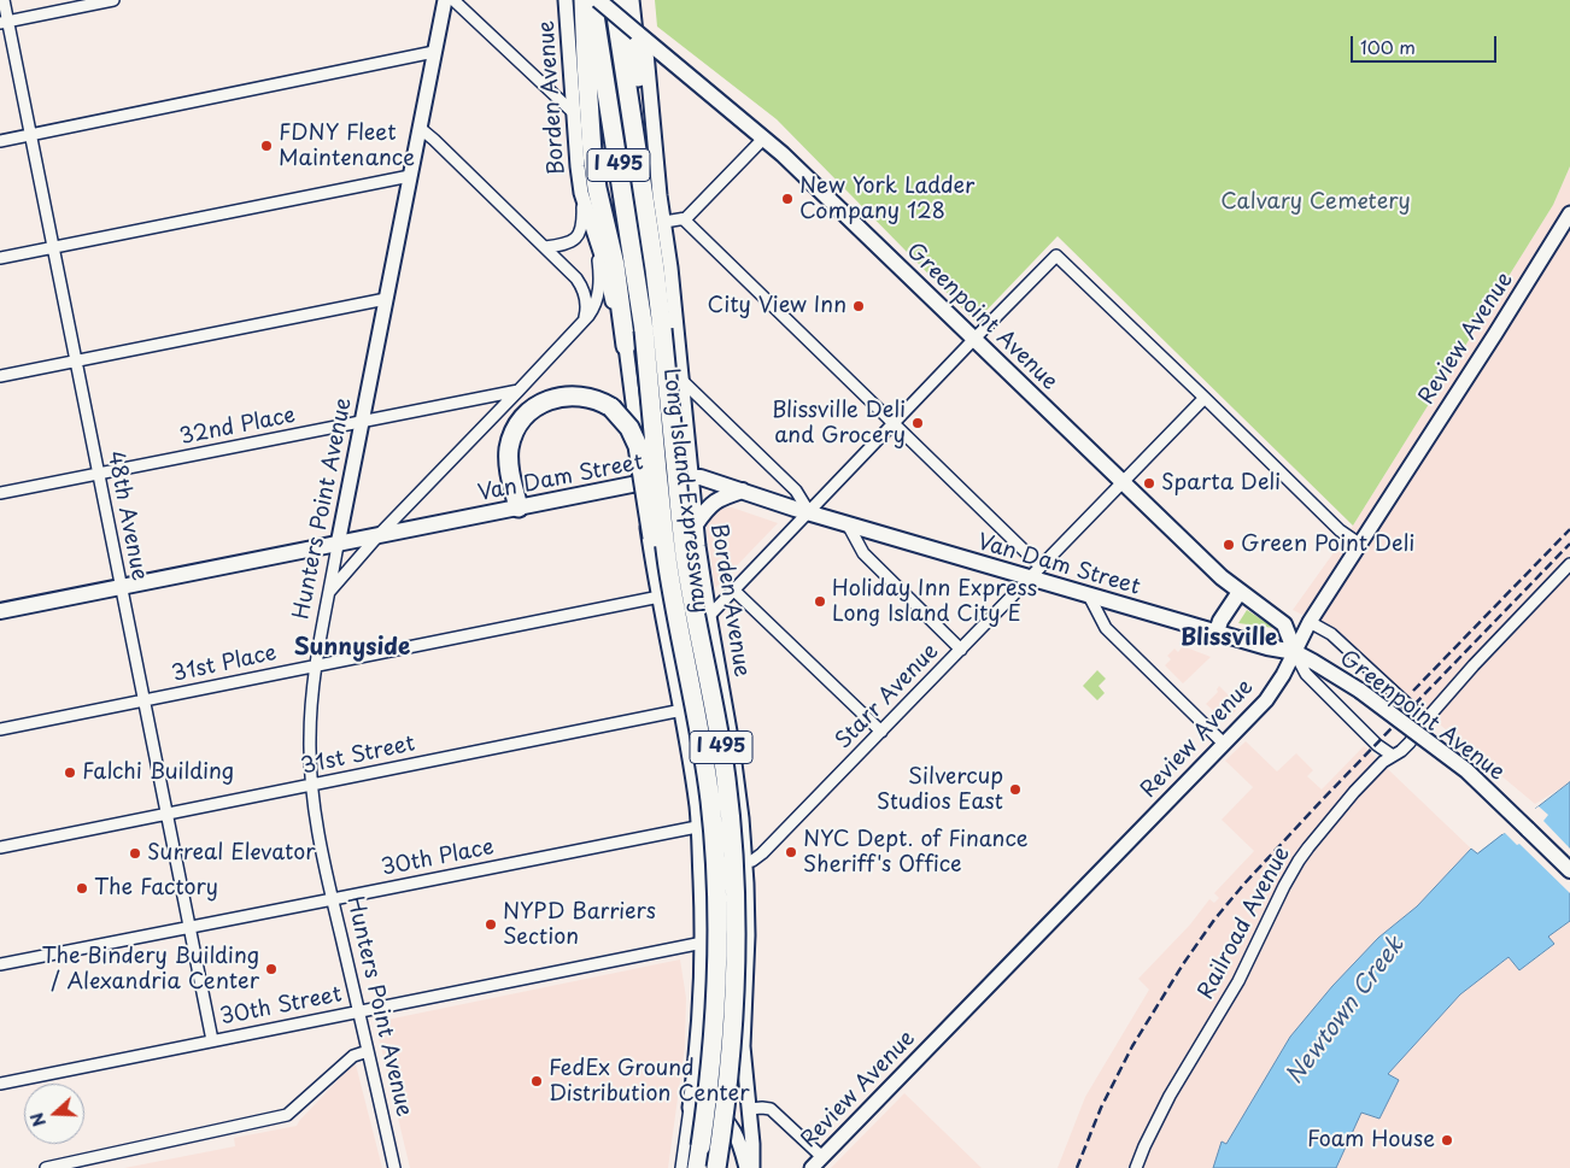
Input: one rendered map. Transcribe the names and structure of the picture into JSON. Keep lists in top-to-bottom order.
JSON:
{
  "streets": {
    "highway": ["I 495", "Long Island Expressway"],
    "main road": [
      "Borden Avenue",
      "Greenpoint Avenue",
      "Review Avenue",
      "Van Dam Street",
      "Hunters Point Avenue"
    ],
    "street": [
      "32nd Place",
      "48th Avenue",
      "31st Place",
      "Starr Avenue",
      "31st Street",
      "30th Place",
      "Railroad Avenue",
      "30th Street"
    ]
  },
  "crossings": [
    ["Borden Avenue", "Greenpoint Avenue"],
    ["Borden Avenue", "Van Dam Street"],
    ["Borden Avenue", "31st Place"],
    ["Borden Avenue", "Starr Avenue"],
    ["Borden Avenue", "31st Street"],
    ["Borden Avenue", "30th Place"],
    ["Borden Avenue", "30th Street"],
    ["Greenpoint Avenue", "Review Avenue"],
    ["Greenpoint Avenue", "Van Dam Street"],
    ["Greenpoint Avenue", "Starr Avenue"],
    ["Greenpoint Avenue", "Railroad Avenue"],
    ["Review Avenue", "Van Dam Street"],
    ["32nd Place", "Hunters Point Avenue"],
    ["32nd Place", "48th Avenue"],
    ["Van Dam Street", "Hunters Point Avenue"],
    ["Van Dam Street", "48th Avenue"],
    ["Van Dam Street", "Starr Avenue"],
    ["Hunters Point Avenue", "31st Place"],
    ["Hunters Point Avenue", "31st Street"],
    ["Hunters Point Avenue", "30th Place"],
    ["Hunters Point Avenue", "30th Street"],
    ["48th Avenue", "31st Place"],
    ["48th Avenue", "31st Street"],
    ["48th Avenue", "30th Place"],
    ["48th Avenue", "30th Street"]
  ],
  "districts": ["Blissville", "Sunnyside"],
  "water": ["Newtown Creek"],
  "parks": ["Calvary Cemetery"],
  "places": [
    "FDNY Fleet Maintenance",
    "New York Ladder Company 128",
    "City View Inn",
    "Blissville Deli and Grocery",
    "Sparta Deli",
    "Green Point Deli",
    "Holiday Inn Express Long Island City E",
    "Falchi Building",
    "Silvercup Studios East",
    "NYC Dept. of Finance Sheriff's Office",
    "Surreal Elevator",
    "The Factory",
    "NYPD Barriers Section",
    "The Bindery Building / Alexandria Center",
    "FedEx Ground Distribution Center",
    "Foam House"
  ],
  "scale_bar": "100 m",
  "north": "left"
}
